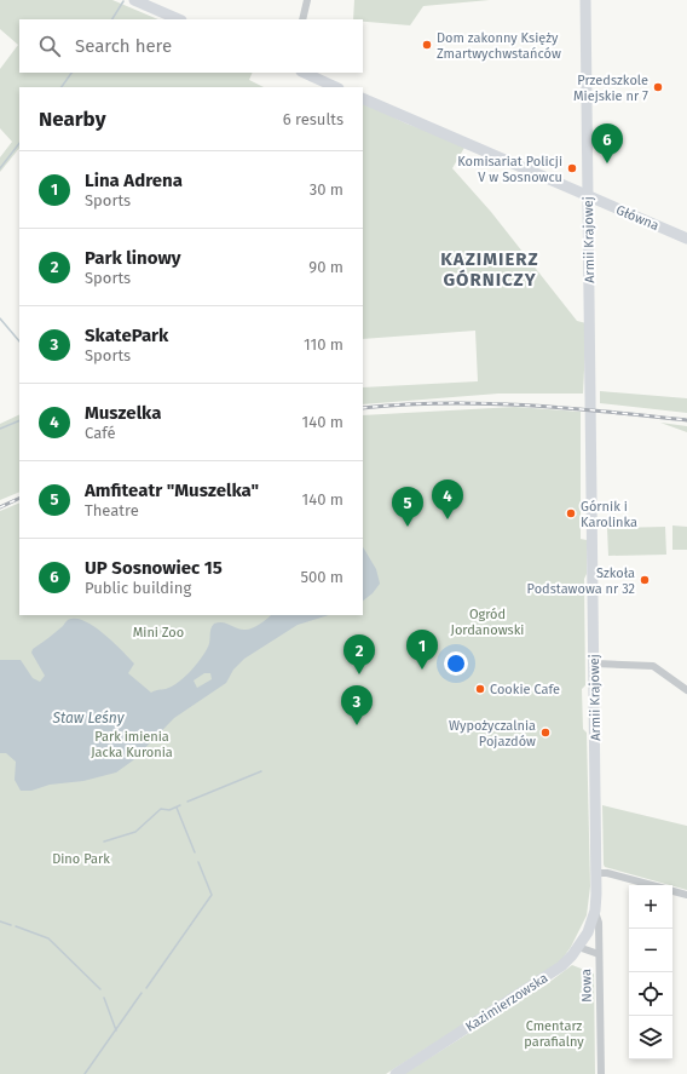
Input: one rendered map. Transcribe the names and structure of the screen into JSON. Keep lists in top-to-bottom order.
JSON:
{
  "streets": {
    "street": [
      "Główna",
      "Armii Krajowej",
      "Nowa",
      "Kazimierzowska"
    ]
  },
  "crossings": [
    ["Główna", "Armii Krajowej"],
    ["Armii Krajowej", "Nowa"],
    ["Armii Krajowej", "Kazimierzowska"],
    ["Nowa", "Kazimierzowska"]
  ],
  "districts": ["KAZIMIERZ GÓRNICZY"],
  "water": ["Staw Leśny"],
  "parks": [
    "Ogród Jordanowski",
    "Mini Zoo",
    "Park imienia Jacka Kuronia",
    "Dino Park",
    "Cmentarz parafialny"
  ],
  "places": [
    "Dom zakonny Księży Zmartwychwstańców",
    "Przedszkole Miejskie nr 7",
    "Komisariat Policji V w Sosnowcu",
    "Górnik i Karolinka",
    "Szkoła Podstawowa nr 32",
    "Cookie Cafe",
    "Wypożyczalnia Pojazdów"
  ],
  "page": {
    "search": "Search here",
    "heading": ["Nearby", "6 results"],
    "pins": [
      "6",
      "4",
      "5",
      "1",
      "2",
      "3"
    ],
    "list": [
      {
        "mark": "1",
        "name": "Lina Adrena",
        "note": "Sports",
        "value": "30 m"
      },
      {
        "mark": "2",
        "name": "Park linowy",
        "note": "Sports",
        "value": "90 m"
      },
      {
        "mark": "3",
        "name": "SkatePark",
        "note": "Sports",
        "value": "110 m"
      },
      {
        "mark": "4",
        "name": "Muszelka",
        "note": "Café",
        "value": "140 m"
      },
      {
        "mark": "5",
        "name": "Amfiteatr \"Muszelka\"",
        "note": "Theatre",
        "value": "140 m"
      },
      {
        "mark": "6",
        "name": "UP Sosnowiec 15",
        "note": "Public building",
        "value": "500 m"
      }
    ],
    "map_buttons": ["+", "−"]
  }
}
